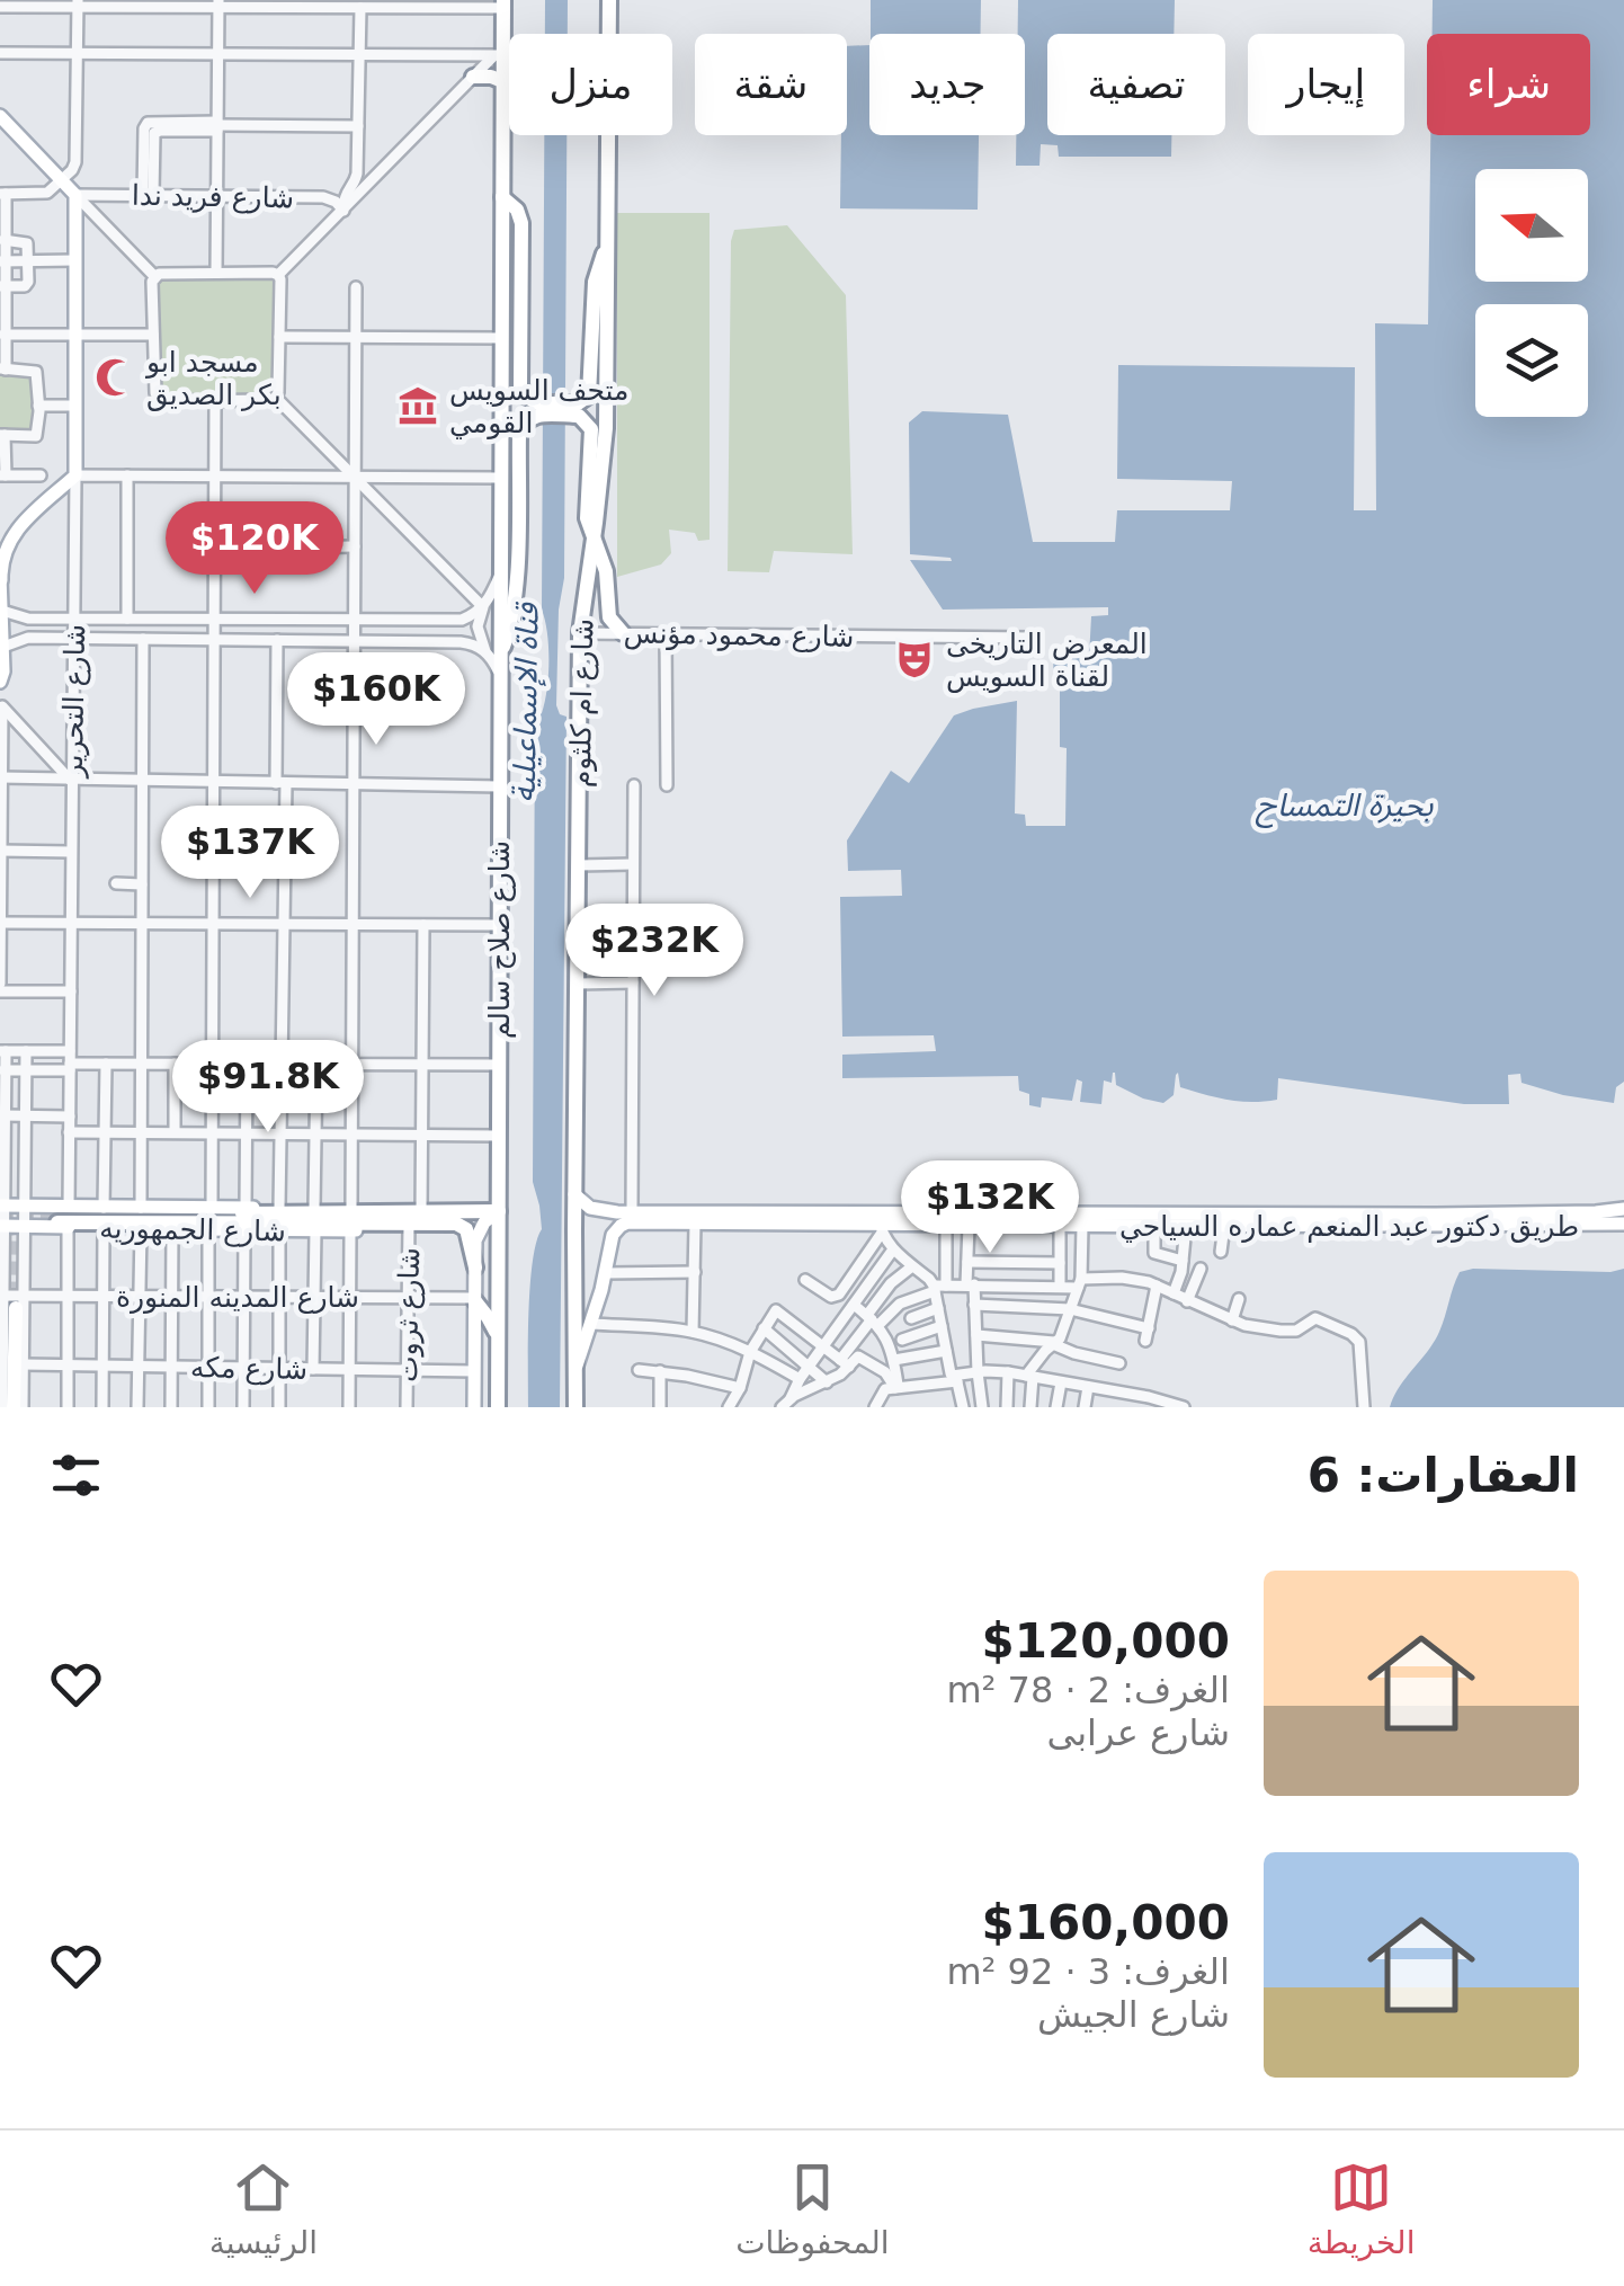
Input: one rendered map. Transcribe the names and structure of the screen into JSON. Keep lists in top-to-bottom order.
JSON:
{
  "streets": {
    "highway": ["شارع ام كلثوم", "شارع صلاح سالم", "شارع الجمهوريه"],
    "main road": ["شارع التحرير", "طريق دكتور عبد المنعم عماره السياحي"],
    "street": [
      "شارع فريد ندا",
      "شارع محمود مؤنس",
      "شارع المدينه المنورة",
      "شارع ثروت",
      "شارع مكه"
    ]
  },
  "crossings": [
    ["شارع فريد ندا", "شارع التحرير"],
    ["شارع محمود مؤنس", "شارع ام كلثوم"],
    ["شارع التحرير", "شارع الجمهوريه"],
    ["شارع التحرير", "شارع المدينه المنورة"],
    ["شارع التحرير", "شارع مكه"],
    ["شارع ام كلثوم", "طريق دكتور عبد المنعم عماره السياحي"],
    ["شارع صلاح سالم", "شارع الجمهوريه"],
    ["شارع الجمهوريه", "شارع ثروت"],
    ["شارع المدينه المنورة", "شارع ثروت"],
    ["شارع ثروت", "شارع مكه"]
  ],
  "water": ["قناة الإسماعيلية", "بحيرة التمساح"],
  "places": {
    "mosque": ["مسجد ابو بكر الصديق"],
    "museum": ["متحف السويس القومي"],
    "theatre": ["المعرض التاريخى لقناة السويس"]
  },
  "north": "left",
  "page": {
    "chip": [
      "شراء",
      "إيجار",
      "تصفية",
      "جديد",
      "شقة",
      "منزل"
    ],
    "price": [
      "$120K",
      "$160K",
      "$137K",
      "$232K",
      "$91.8K",
      "$132K"
    ],
    "heading": "العقارات: 6",
    "list": [
      {
        "name": "$120,000",
        "note": "الغرف: 2 · 78 m² · شارع عرابى"
      },
      {
        "name": "$160,000",
        "note": "الغرف: 3 · 92 m² · شارع الجيش"
      }
    ],
    "tabs": ["الخريطة", "المحفوظات", "الرئيسية"]
  }
}
